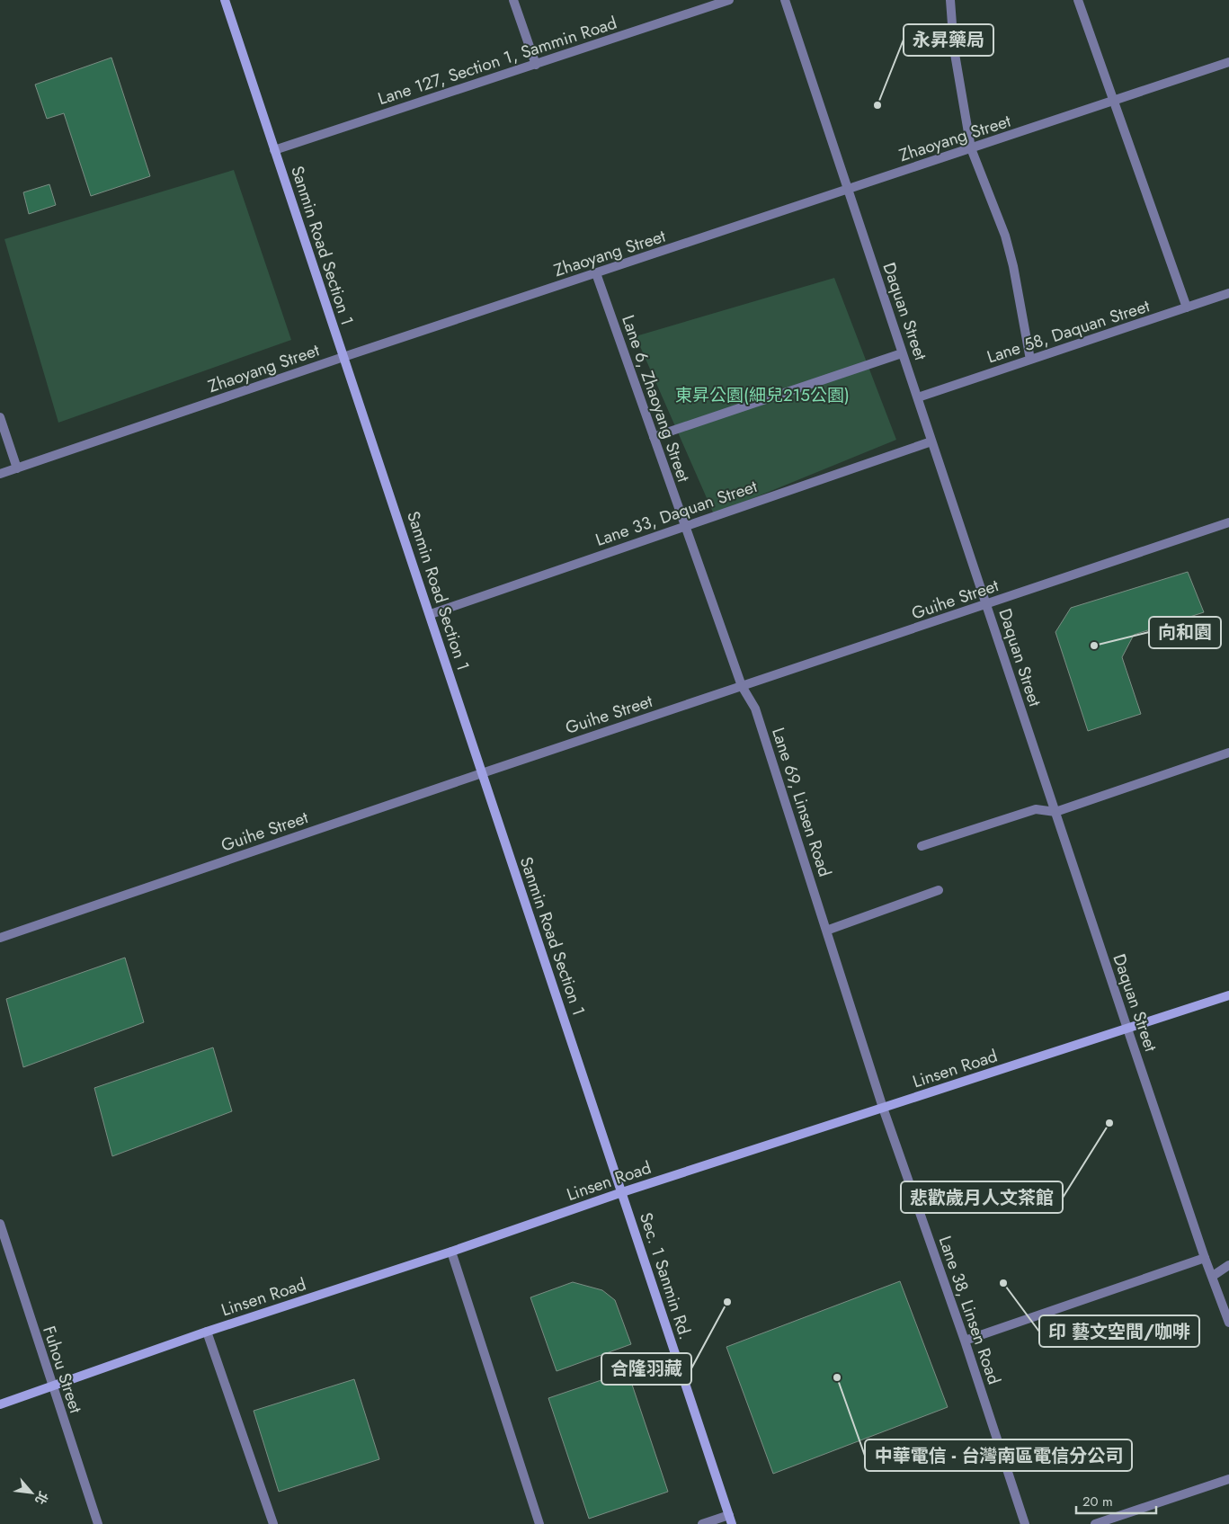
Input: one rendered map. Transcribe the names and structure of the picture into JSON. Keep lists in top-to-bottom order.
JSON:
{
  "streets": {
    "main road": ["Sanmin Road Section 1", "Linsen Road", "Sec. 1 Sanmin Rd."],
    "street": [
      "Lane 127, Section 1, Sammin Road",
      "Zhaoyang Street",
      "Daquan Street",
      "Lane 58, Daquan Street",
      "Lane 6, Zhaoyang Street",
      "Lane 33, Daquan Street",
      "Guihe Street",
      "Lane 69, Linsen Road",
      "Lane 38, Linsen Road",
      "Fuhou Street"
    ]
  },
  "crossings": [
    ["Lane 127, Section 1, Sammin Road", "Sanmin Road Section 1"],
    ["Zhaoyang Street", "Sanmin Road Section 1"],
    ["Zhaoyang Street", "Daquan Street"],
    ["Zhaoyang Street", "Lane 6, Zhaoyang Street"],
    ["Sanmin Road Section 1", "Lane 33, Daquan Street"],
    ["Sanmin Road Section 1", "Guihe Street"],
    ["Sanmin Road Section 1", "Linsen Road"],
    ["Sanmin Road Section 1", "Sec. 1 Sanmin Rd."],
    ["Daquan Street", "Lane 58, Daquan Street"],
    ["Daquan Street", "Lane 33, Daquan Street"],
    ["Daquan Street", "Guihe Street"],
    ["Daquan Street", "Linsen Road"],
    ["Lane 6, Zhaoyang Street", "Lane 33, Daquan Street"],
    ["Lane 6, Zhaoyang Street", "Guihe Street"],
    ["Lane 6, Zhaoyang Street", "Lane 69, Linsen Road"],
    ["Guihe Street", "Lane 69, Linsen Road"],
    ["Lane 69, Linsen Road", "Linsen Road"],
    ["Lane 69, Linsen Road", "Lane 38, Linsen Road"],
    ["Linsen Road", "Sec. 1 Sanmin Rd."],
    ["Linsen Road", "Lane 38, Linsen Road"],
    ["Linsen Road", "Fuhou Street"]
  ],
  "parks": ["東昇公園(細兒215公園)"],
  "places": [
    "永昇藥局",
    "向和園",
    "悲歡歲月人文茶館",
    "印 藝文空間/咖啡",
    "合隆羽藏",
    "中華電信 - 台灣南區電信分公司"
  ],
  "scale_bar": "20 m",
  "north": "bottom right"
}
